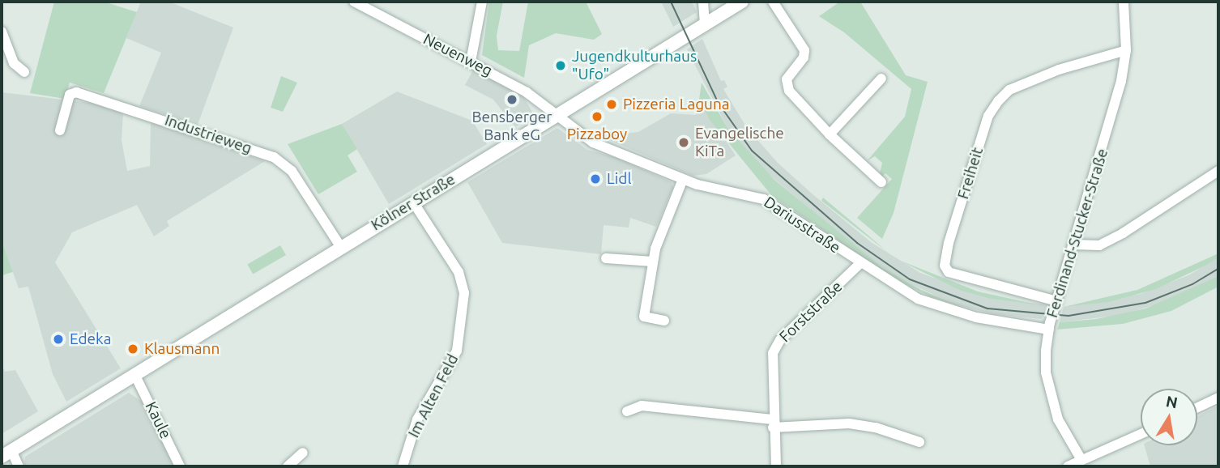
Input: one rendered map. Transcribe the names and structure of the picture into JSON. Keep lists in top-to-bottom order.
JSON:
{
  "streets": {
    "main road": ["Kölner Straße"],
    "street": [
      "Neuenweg",
      "Industrieweg",
      "Freiheit",
      "Dariusstraße",
      "Ferdinand-Stucker-Straße",
      "Forststraße",
      "Im Alten Feld",
      "Kaule"
    ]
  },
  "crossings": [
    ["Neuenweg", "Kölner Straße"],
    ["Neuenweg", "Dariusstraße"],
    ["Industrieweg", "Kölner Straße"],
    ["Freiheit", "Ferdinand-Stucker-Straße"],
    ["Kölner Straße", "Dariusstraße"],
    ["Kölner Straße", "Im Alten Feld"],
    ["Kölner Straße", "Kaule"],
    ["Dariusstraße", "Ferdinand-Stucker-Straße"],
    ["Dariusstraße", "Forststraße"]
  ],
  "places": [
    "Jugendkulturhaus \"Ufo\"",
    "Bensberger Bank eG",
    "Pizzeria Laguna",
    "Pizzaboy",
    "Evangelische KiTa",
    "Lidl",
    "Edeka",
    "Klausmann"
  ],
  "north": "top"
}
